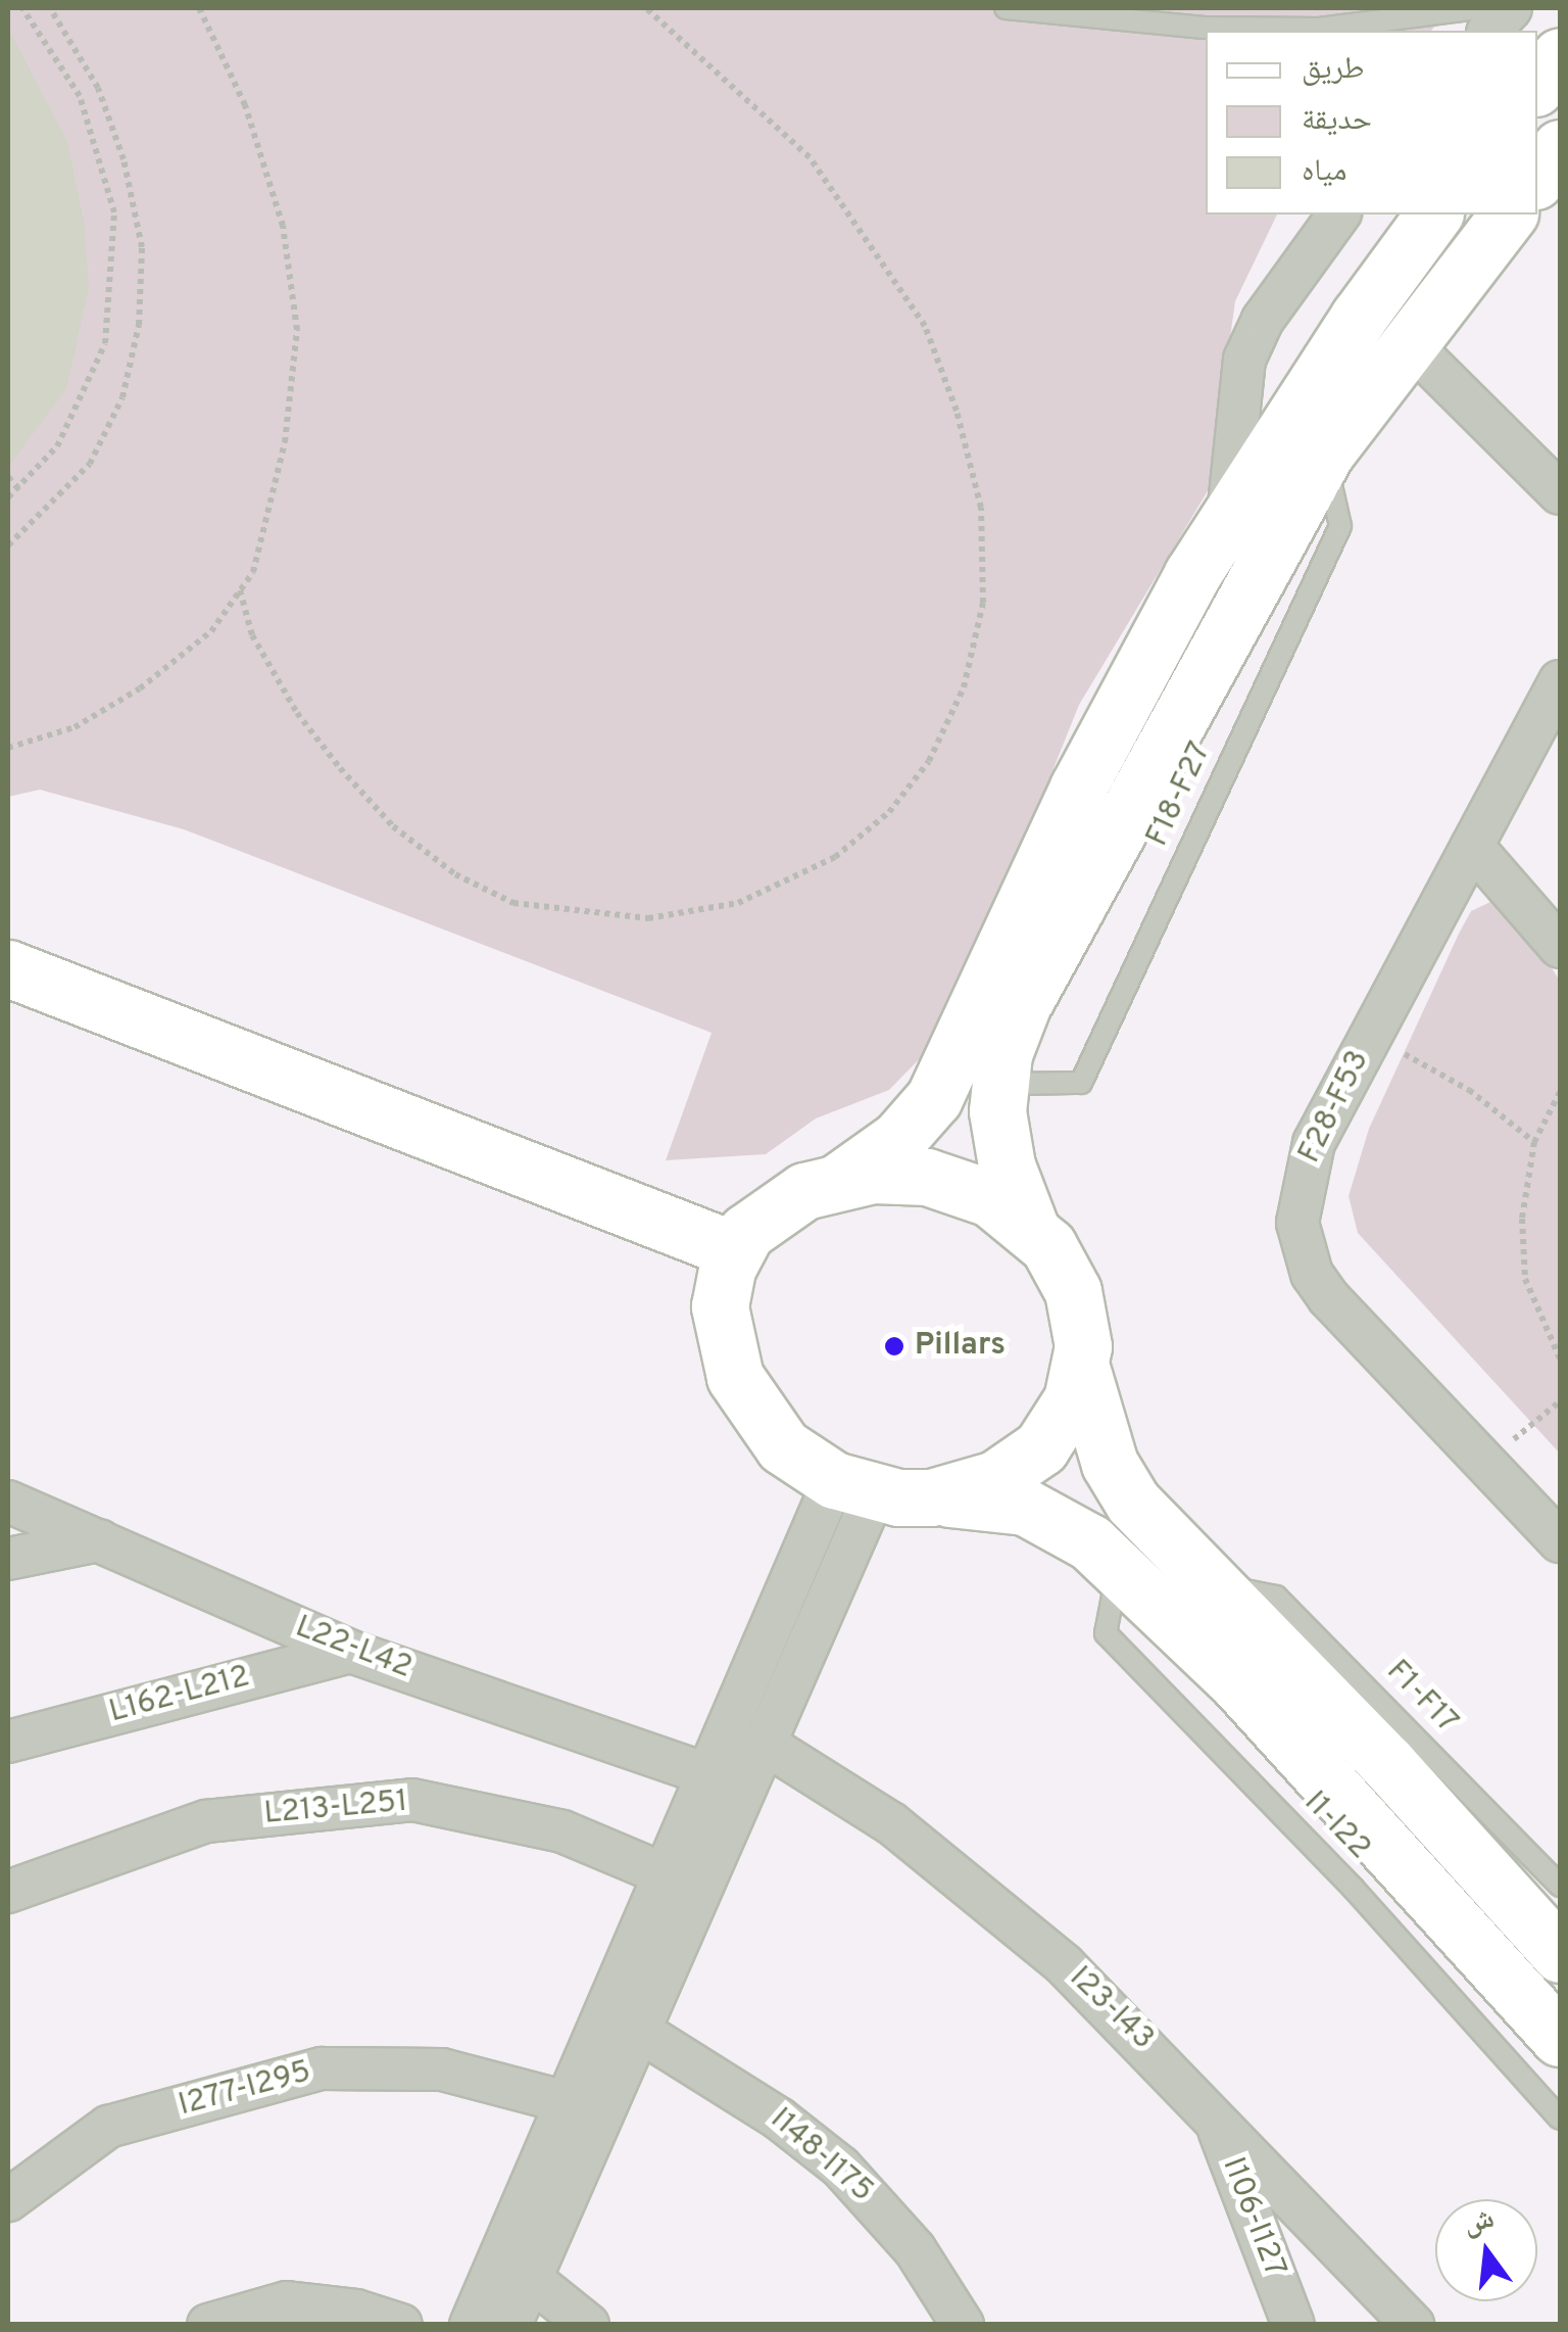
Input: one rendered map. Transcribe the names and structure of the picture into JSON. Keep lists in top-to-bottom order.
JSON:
{
  "streets": {
    "street": [
      "F28-F53",
      "L22-L42",
      "L162-L212",
      "L213-L251",
      "I23-I43",
      "I277-I295",
      "I148-I175",
      "I106-I127"
    ],
    "lane": ["F18-F27", "F1-F17", "I1-I22"]
  },
  "crossings": [
    ["L22-L42", "L162-L212"],
    ["I23-I43", "I106-I127"]
  ],
  "places": ["Pillars"],
  "legend": ["طريق", "حديقة", "مياه"],
  "north": "top"
}
